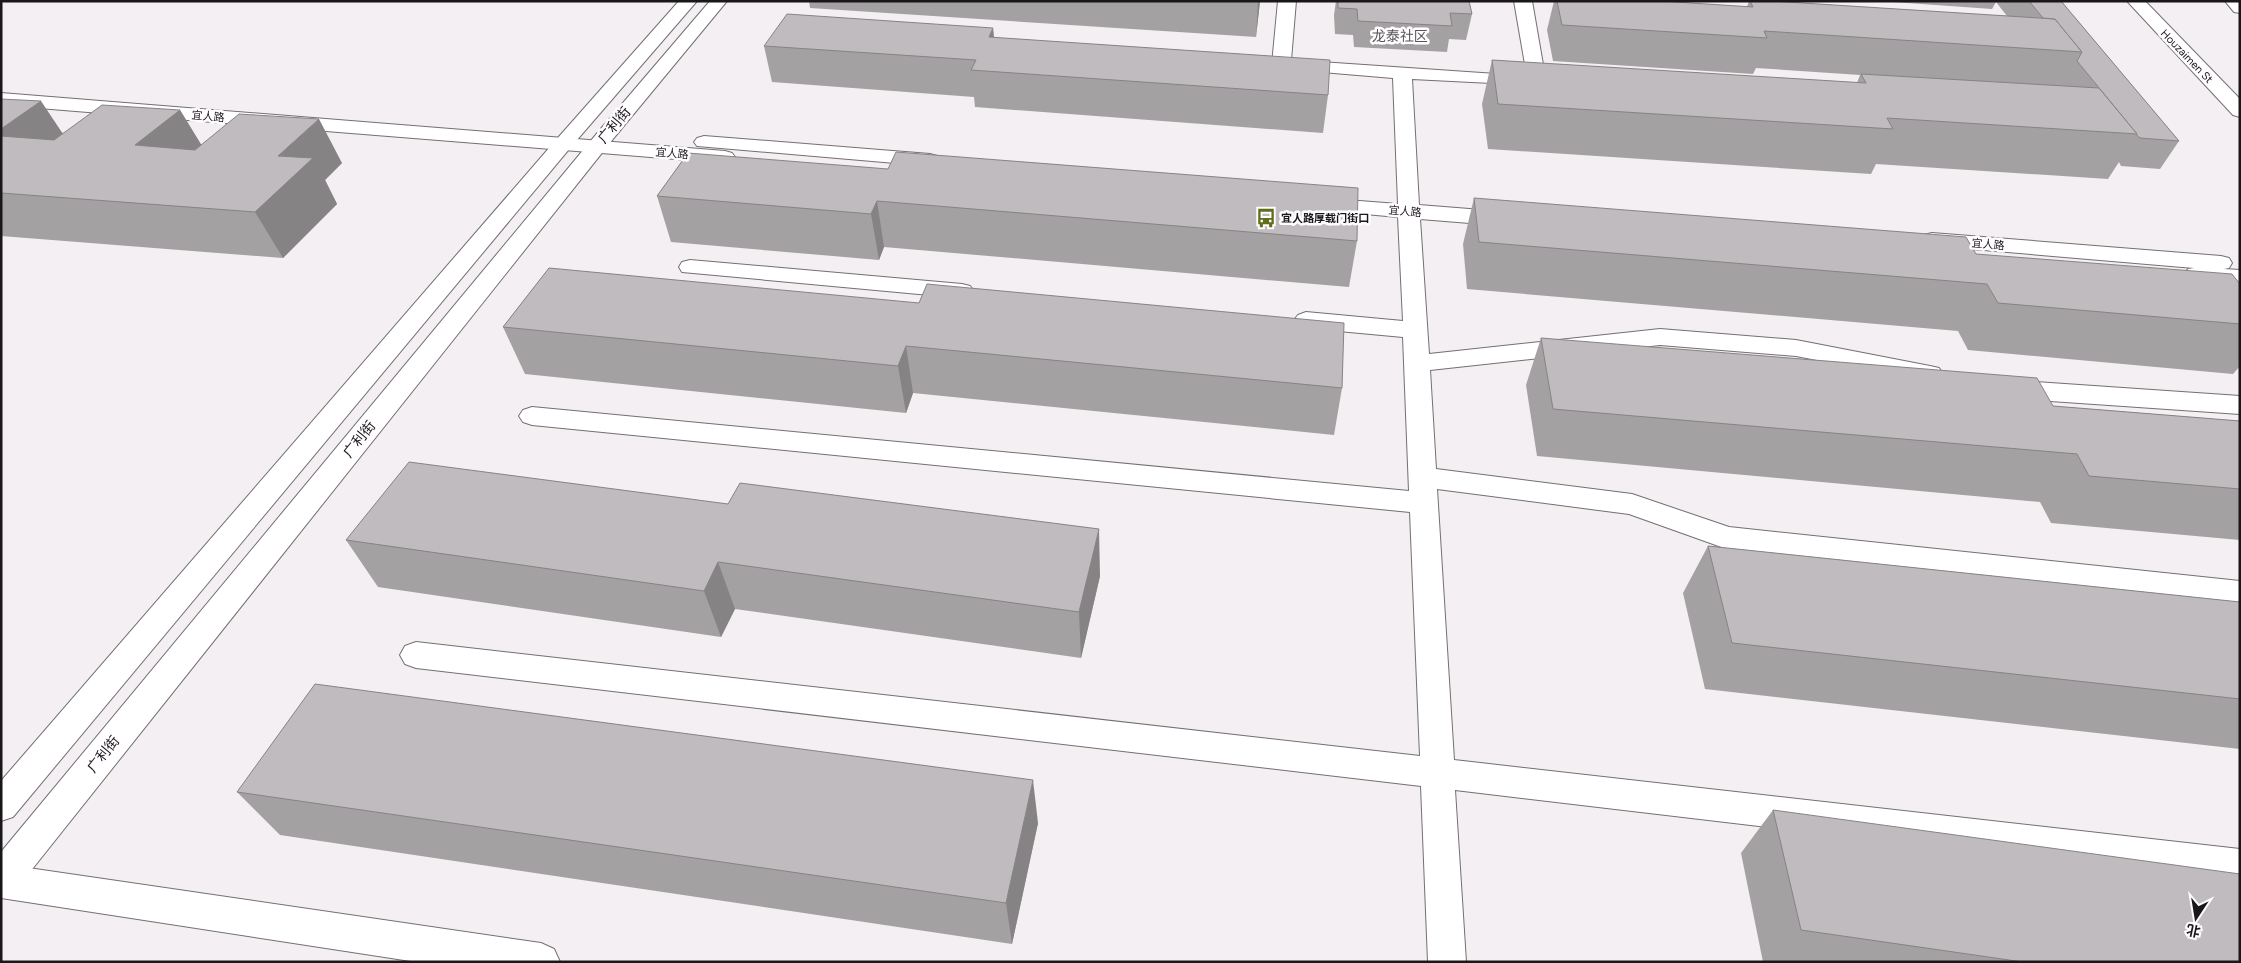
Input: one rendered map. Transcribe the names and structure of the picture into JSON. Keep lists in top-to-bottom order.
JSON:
{
  "streets": {
    "street": ["Houzaimen St", "宜人路", "广利街"]
  },
  "crossings": [
    ["宜人路", "广利街"]
  ],
  "districts": ["龙泰社区"],
  "places": {
    "bus stop": ["宜人路厚载门街口"]
  },
  "north": "bottom"
}
